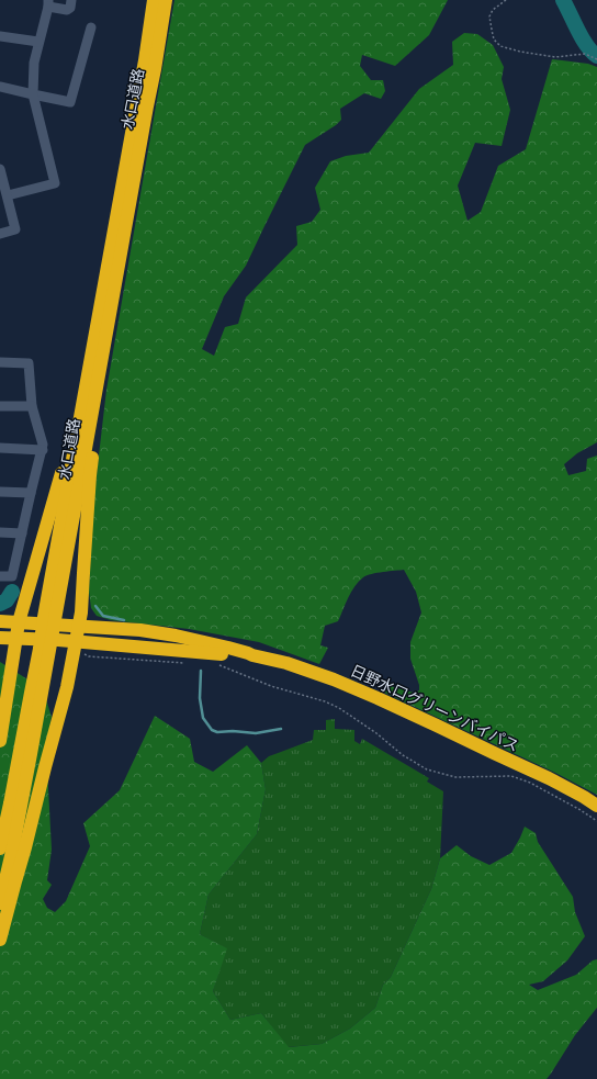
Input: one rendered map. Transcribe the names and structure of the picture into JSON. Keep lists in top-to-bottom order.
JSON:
{
  "streets": {
    "highway": ["水口道路", "日野水口グリーンバイパス"]
  }
}
